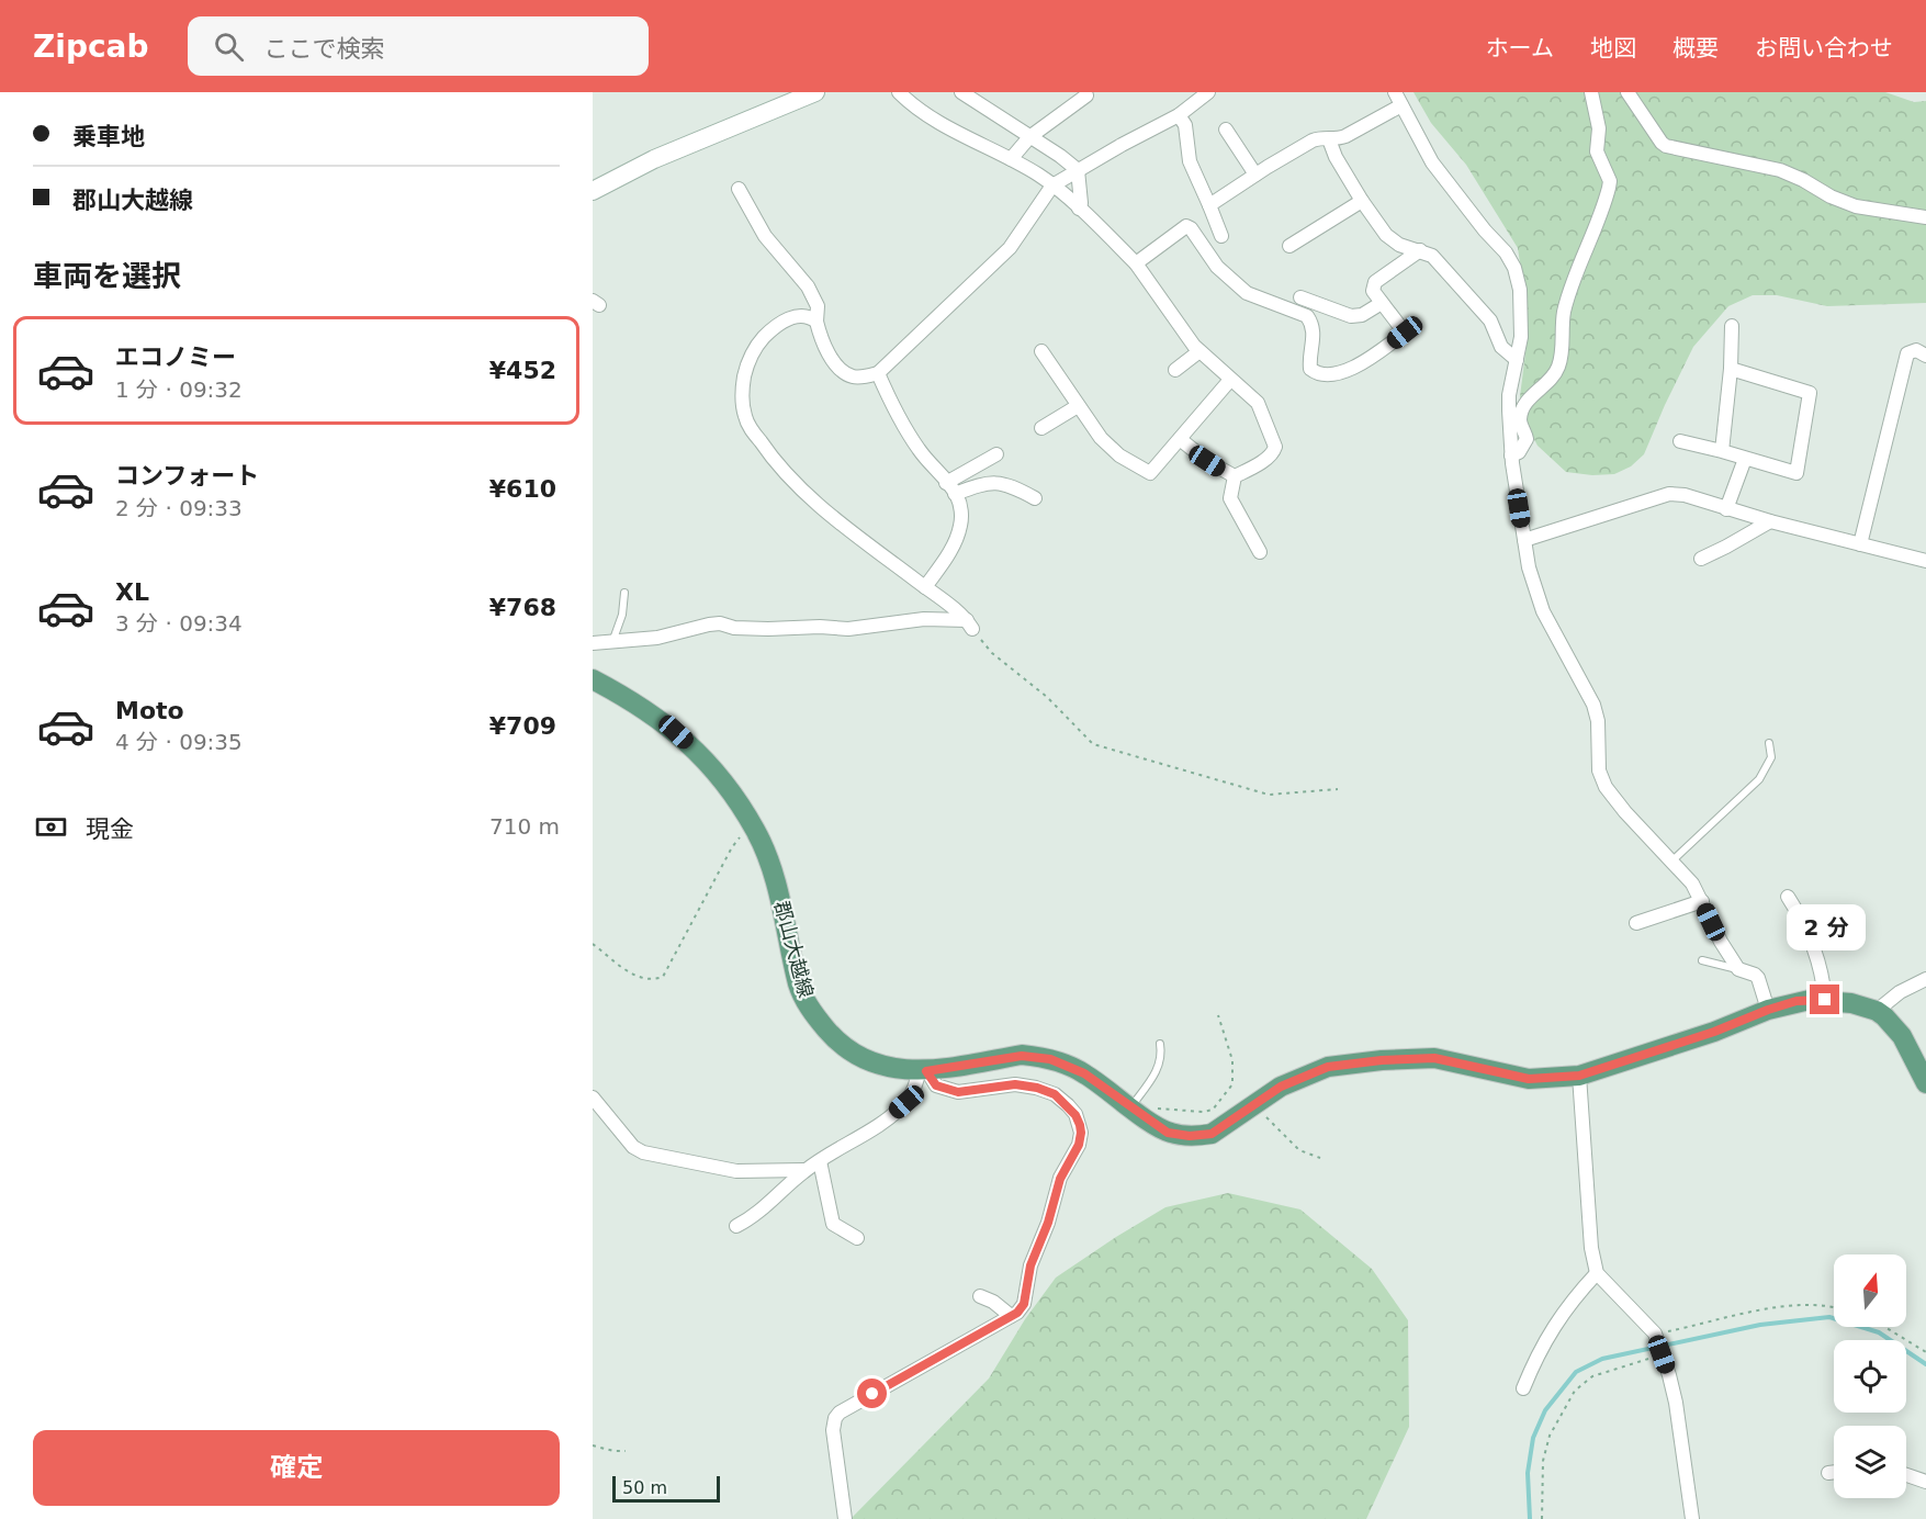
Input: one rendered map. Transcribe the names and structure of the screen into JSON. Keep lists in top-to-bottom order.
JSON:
{
  "streets": {
    "main road": ["郡山大越線"]
  },
  "scale_bar": "50 m",
  "north": "top",
  "page": {
    "header": "Zipcab",
    "search": "ここで検索",
    "nav": [
      "ホーム",
      "地図",
      "概要",
      "お問い合わせ"
    ],
    "banner": ["乗車地", "郡山大越線"],
    "heading": "車両を選択",
    "list": [
      {
        "name": "エコノミー",
        "note": "1 分 · 09:32",
        "value": "¥452"
      },
      {
        "name": "コンフォート",
        "note": "2 分 · 09:33",
        "value": "¥610"
      },
      {
        "name": "XL",
        "note": "3 分 · 09:34",
        "value": "¥768"
      },
      {
        "name": "Moto",
        "note": "4 分 · 09:35",
        "value": "¥709"
      }
    ],
    "pay": ["現金", "710 m"],
    "bubble": "2 分",
    "buttons": "確定",
    "scale": "50 m"
  }
}
